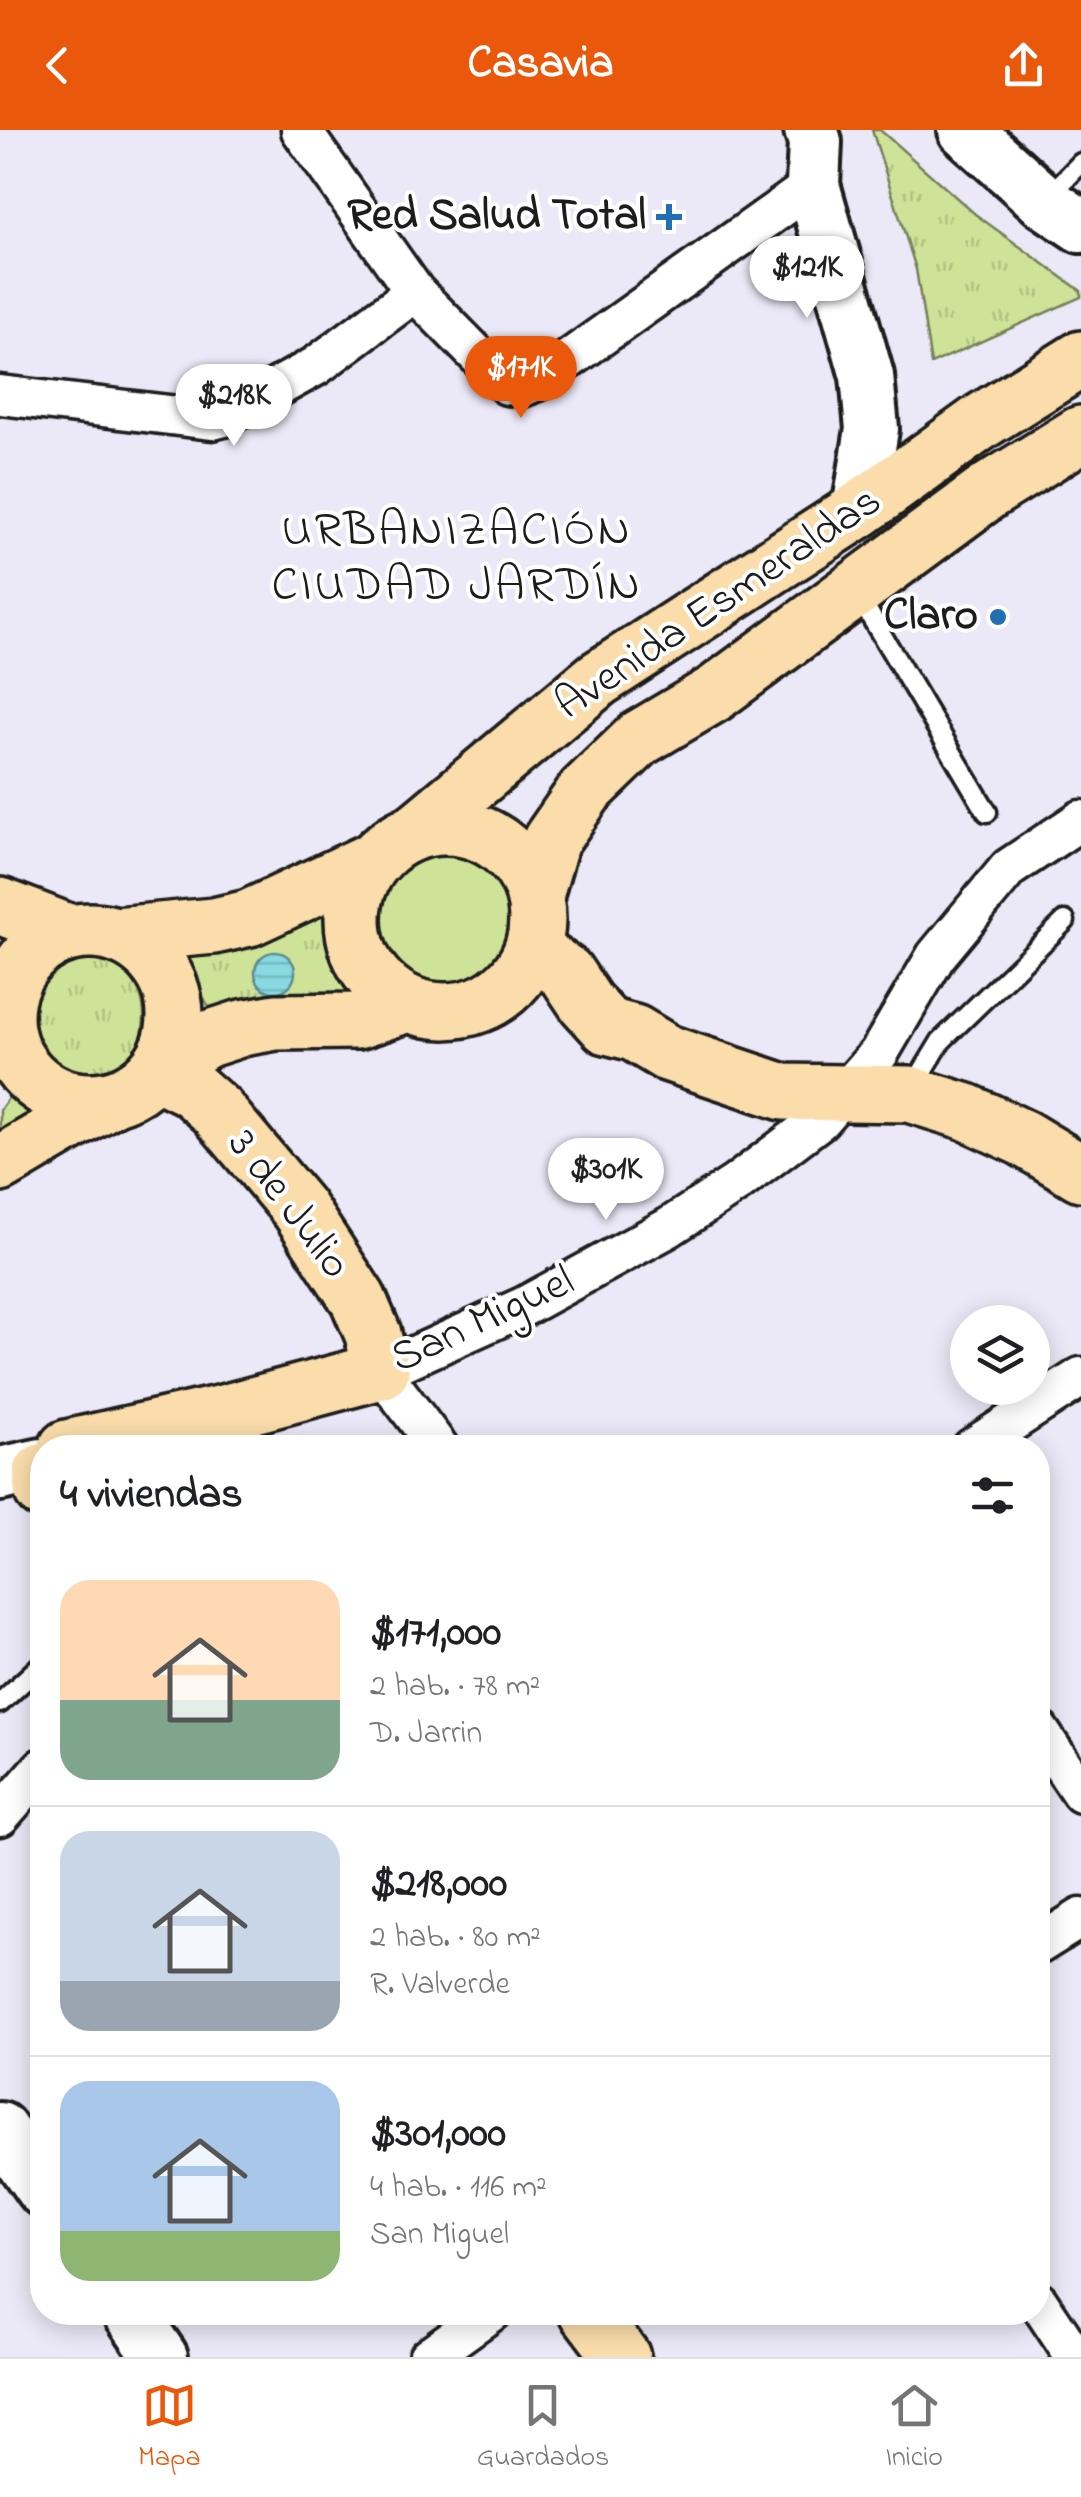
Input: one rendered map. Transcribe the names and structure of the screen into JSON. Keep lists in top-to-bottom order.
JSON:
{
  "streets": {
    "main road": ["Avenida Esmeraldas", "3 de Julio", "San Miguel"]
  },
  "crossings": [
    ["3 de Julio", "San Miguel"]
  ],
  "districts": ["URBANIZACIÓN CIUDAD JARDÍN"],
  "places": {
    "health": ["Red Salud Total"],
    "other": ["Claro"]
  },
  "page": {
    "header": "Casavia",
    "price": [
      "$121K",
      "$171K",
      "$218K",
      "$301K"
    ],
    "heading": "4 viviendas",
    "list": [
      {
        "name": "$171,000",
        "note": "2 hab. · 78 m² · D. Jarrin"
      },
      {
        "name": "$218,000",
        "note": "2 hab. · 80 m² · R. Valverde"
      },
      {
        "name": "$301,000",
        "note": "4 hab. · 116 m² · San Miguel"
      }
    ],
    "tabs": ["Mapa", "Guardados", "Inicio"]
  }
}
